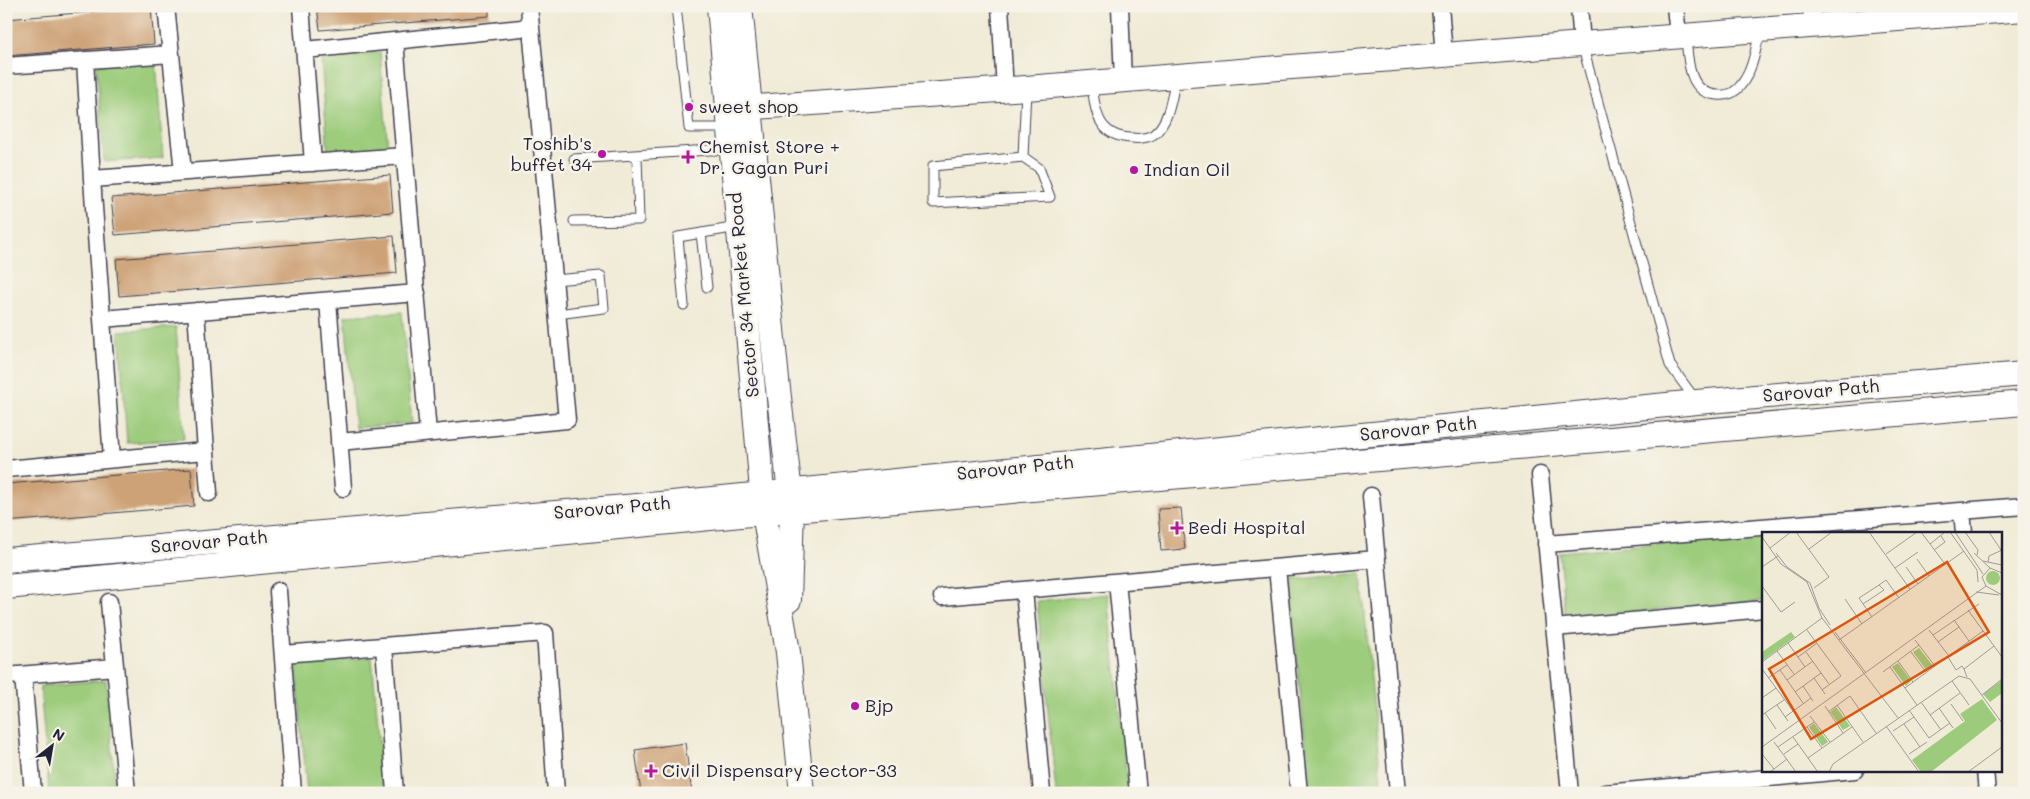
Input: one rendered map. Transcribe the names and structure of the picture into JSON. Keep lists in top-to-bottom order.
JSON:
{
  "streets": {
    "main road": ["Sector 34 Market Road", "Sarovar Path"]
  },
  "crossings": [
    ["Sector 34 Market Road", "Sarovar Path"]
  ],
  "places": {
    "other": [
      "sweet shop",
      "Toshib's buffet 34",
      "Indian Oil",
      "Bjp"
    ],
    "health": ["Chemist Store + Dr. Gagan Puri", "Bedi Hospital", "Civil Dispensary Sector-33"]
  },
  "north": "top right"
}
